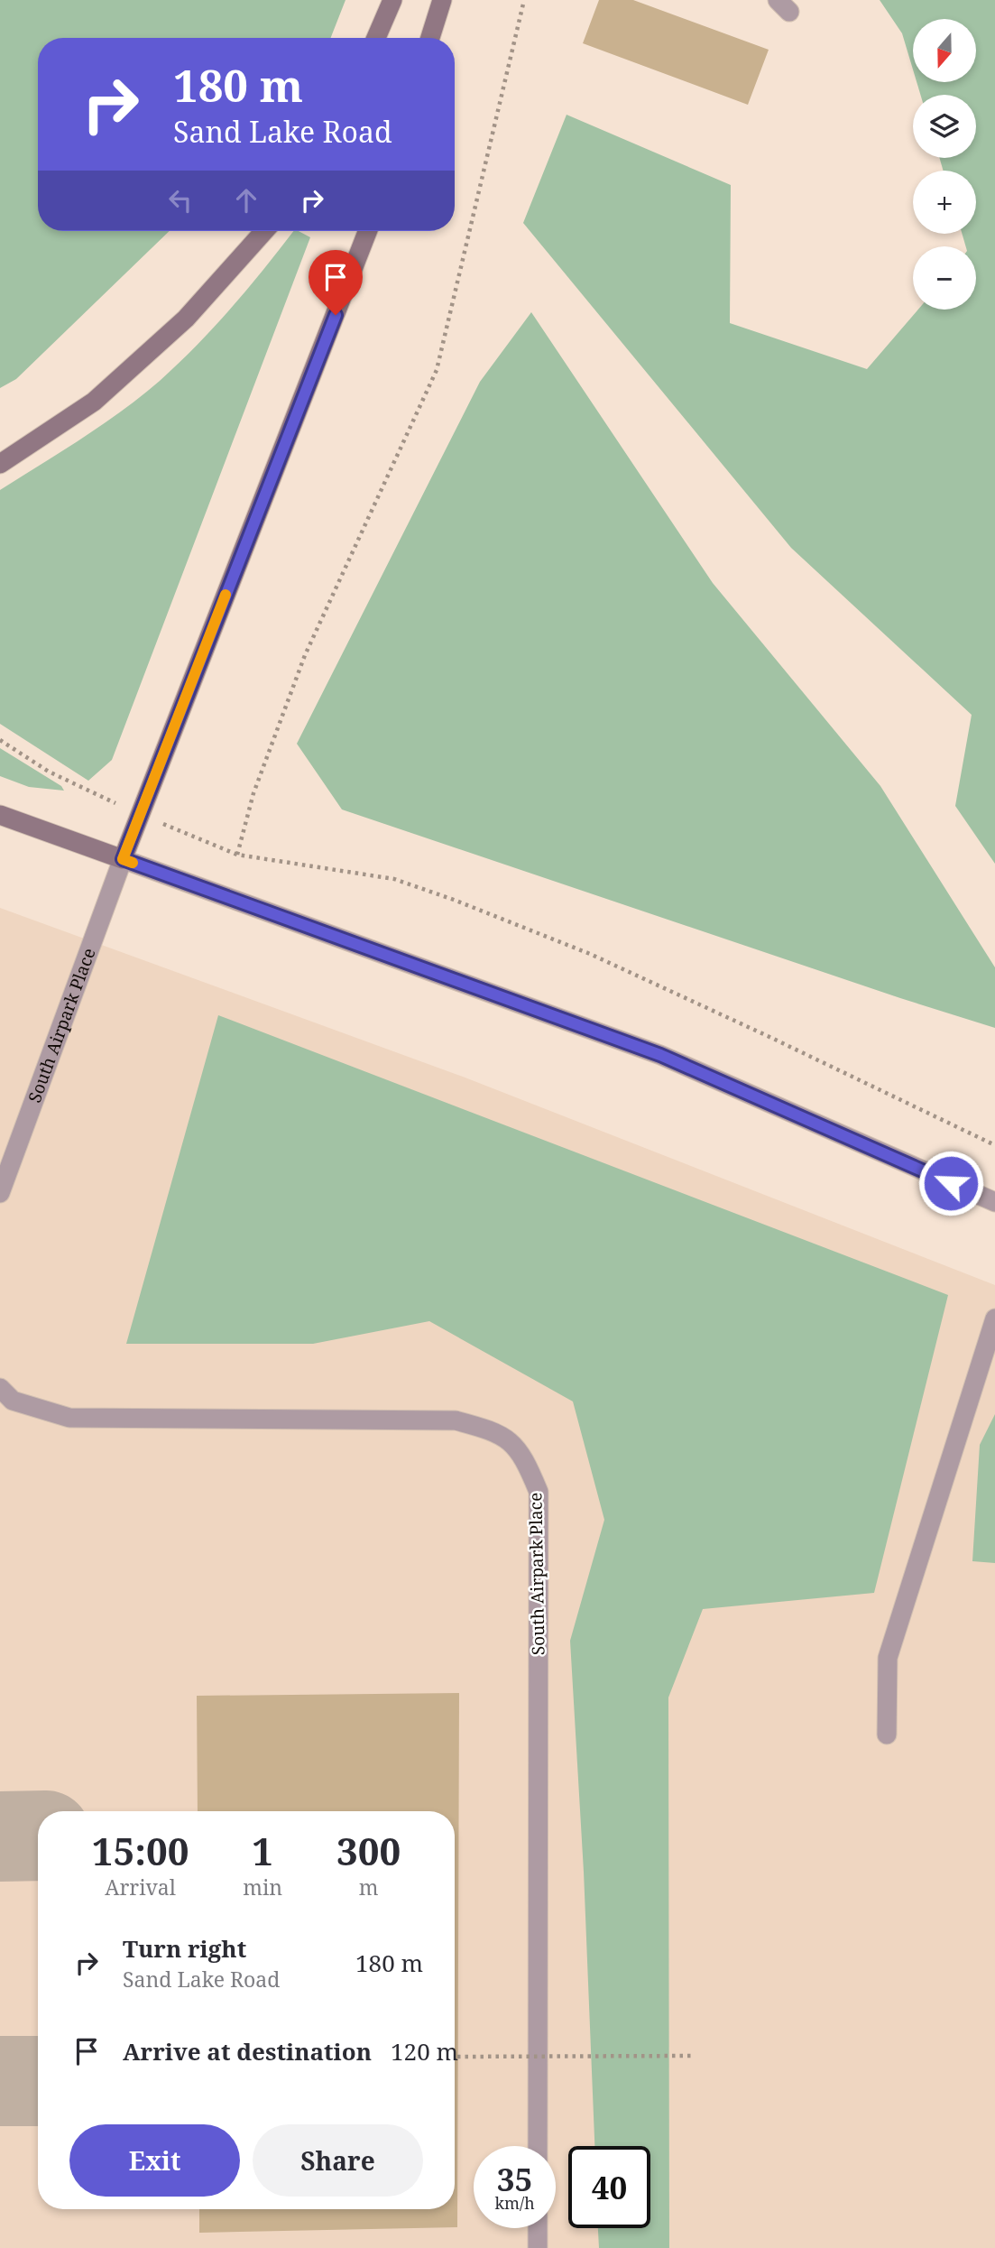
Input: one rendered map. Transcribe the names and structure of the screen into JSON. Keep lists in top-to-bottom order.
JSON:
{
  "streets": {
    "street": ["South Airpark Place"]
  },
  "north": "bottom",
  "page": {
    "map_buttons": ["+", "−"],
    "turn": ["180 m", "Sand Lake Road"],
    "eta": [
      "15:00",
      "Arrival",
      "1",
      "min",
      "300",
      "m"
    ],
    "list": [
      {
        "name": "Turn right",
        "note": "Sand Lake Road",
        "value": "180 m"
      },
      {
        "name": "Arrive at destination",
        "value": "120 m"
      }
    ],
    "buttons": ["Exit", "Share"],
    "speed": "35 km/h",
    "limit": "40"
  }
}
